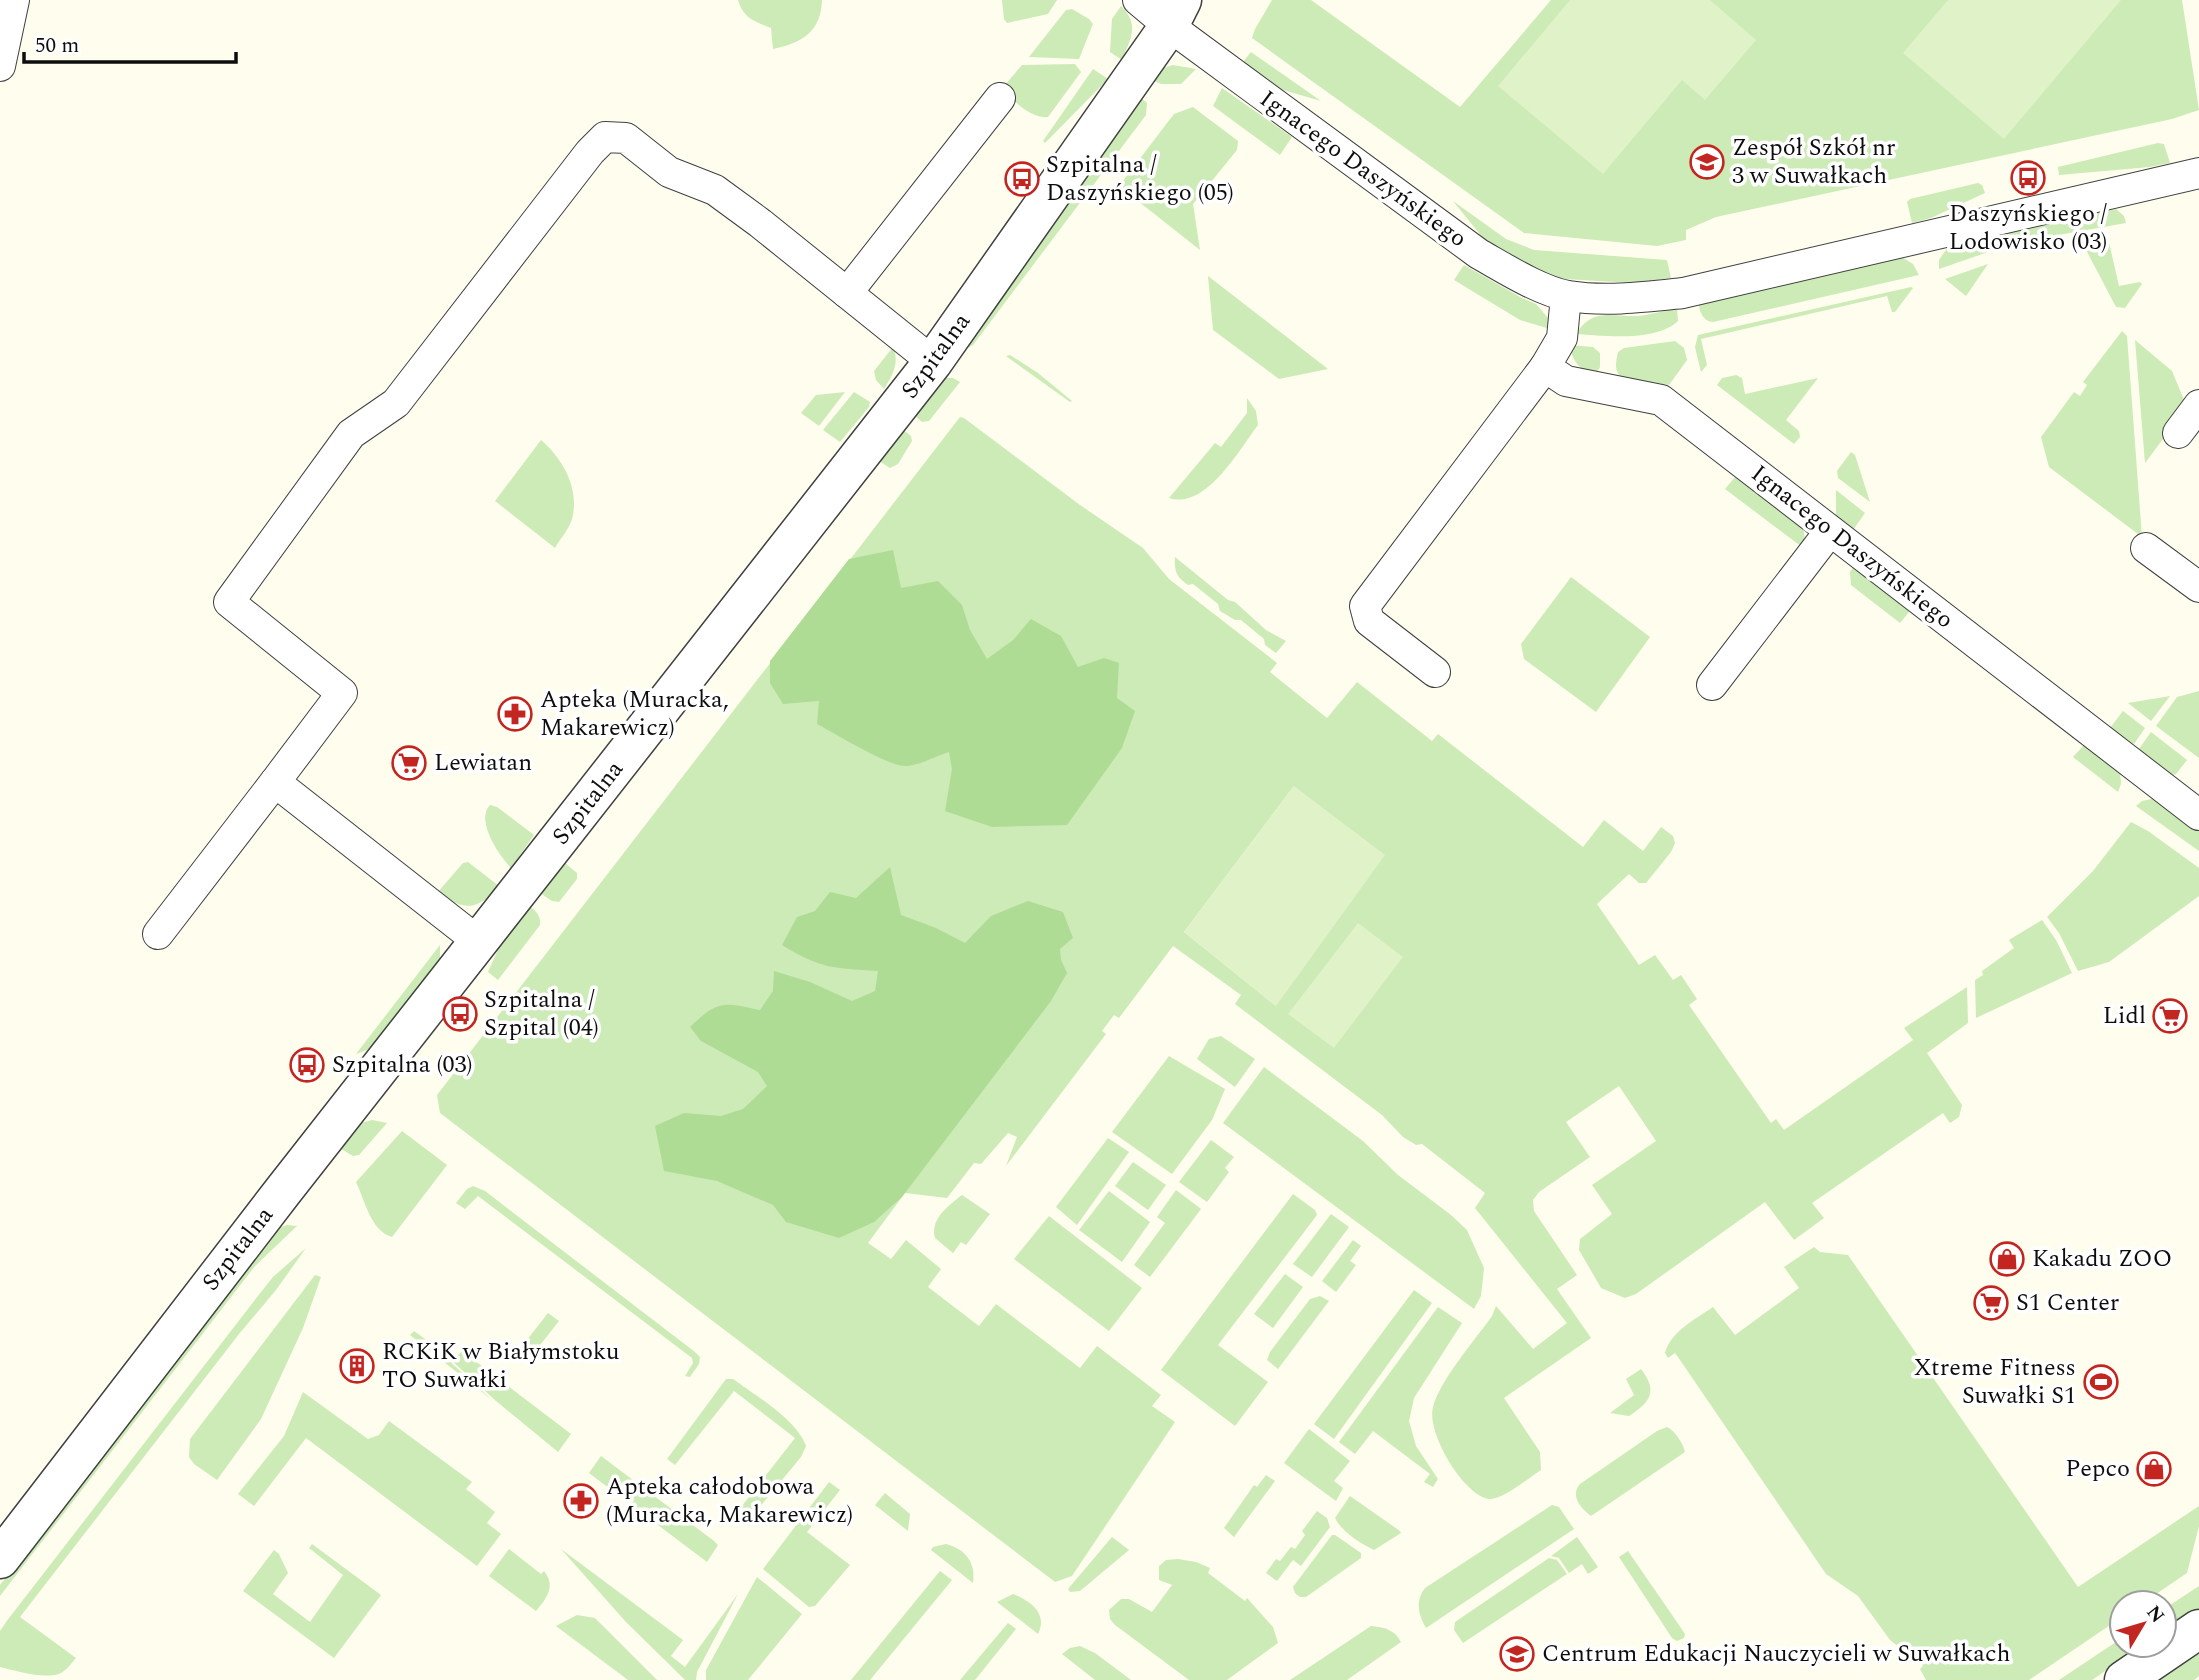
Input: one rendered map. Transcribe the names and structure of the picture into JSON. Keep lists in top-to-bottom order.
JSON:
{
  "streets": {
    "street": ["Ignacego Daszyńskiego", "Szpitalna"]
  },
  "crossings": [
    ["Ignacego Daszyńskiego", "Szpitalna"]
  ],
  "places": {
    "school or university": ["Zespół Szkół nr 3 w Suwałkach", "Centrum Edukacji Nauczycieli w Suwałkach"],
    "bus stop": [
      "Daszyńskiego / Lodowisko (03)",
      "Szpitalna / Daszyńskiego (05)",
      "Szpitalna / Szpital (04)",
      "Szpitalna (03)"
    ],
    "pharmacy": ["Apteka (Muracka, Makarewicz)", "Apteka całodobowa (Muracka, Makarewicz)"],
    "supermarket": ["Lewiatan", "Lidl", "S1 Center"],
    "shop": ["Kakadu ZOO", "Pepco"],
    "building": ["RCKiK w Białymstoku TO Suwałki"],
    "sports": ["Xtreme Fitness Suwałki S1"]
  },
  "scale_bar": "50 m",
  "north": "top right"
}
